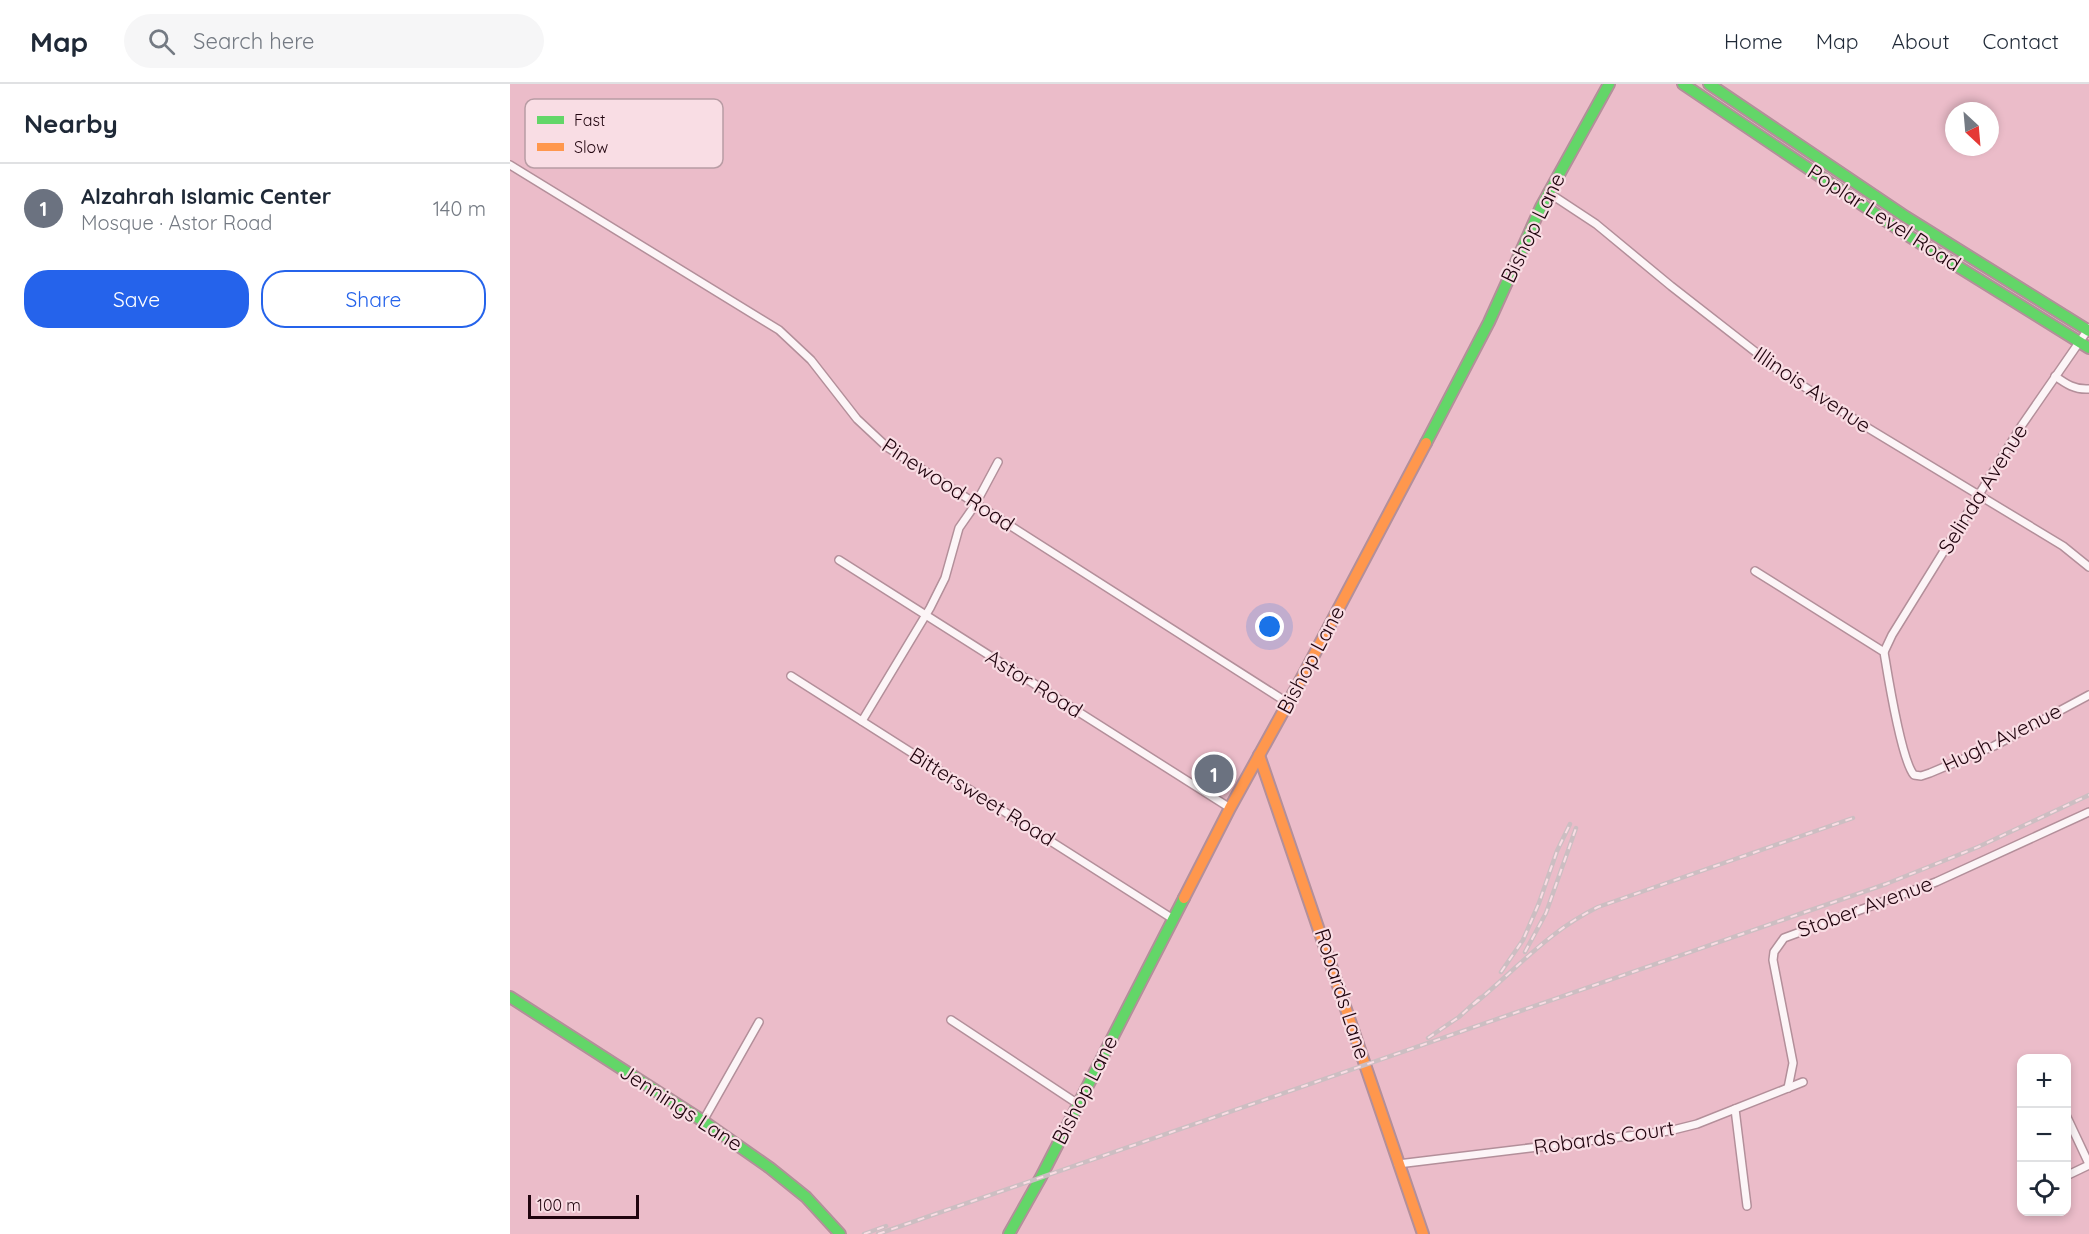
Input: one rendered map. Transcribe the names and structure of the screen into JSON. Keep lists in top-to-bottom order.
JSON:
{
  "streets": {
    "street": [
      "Poplar Level Road",
      "Bishop Lane",
      "Illinois Avenue",
      "Pinewood Road",
      "Selinda Avenue",
      "Astor Road",
      "Hugh Avenue",
      "Bittersweet Road",
      "Stober Avenue",
      "Robards Lane",
      "Jennings Lane",
      "Robards Court"
    ]
  },
  "crossings": [
    ["Poplar Level Road", "Selinda Avenue"],
    ["Bishop Lane", "Illinois Avenue"],
    ["Bishop Lane", "Pinewood Road"],
    ["Bishop Lane", "Astor Road"],
    ["Bishop Lane", "Bittersweet Road"],
    ["Bishop Lane", "Robards Lane"],
    ["Illinois Avenue", "Selinda Avenue"],
    ["Selinda Avenue", "Hugh Avenue"],
    ["Stober Avenue", "Robards Court"],
    ["Robards Lane", "Robards Court"]
  ],
  "legend": ["Fast", "Slow"],
  "scale_bar": "100 m",
  "north": "bottom right",
  "page": {
    "header": "Map",
    "search": "Search here",
    "nav": [
      "Home",
      "Map",
      "About",
      "Contact"
    ],
    "heading": "Nearby",
    "list": [
      {
        "mark": "1",
        "name": "Alzahrah Islamic Center",
        "note": "Mosque · Astor Road",
        "value": "140 m"
      }
    ],
    "buttons": ["Save", "Share"],
    "pins": "1",
    "map_buttons": ["+", "−"],
    "scale": "100 m"
  }
}
